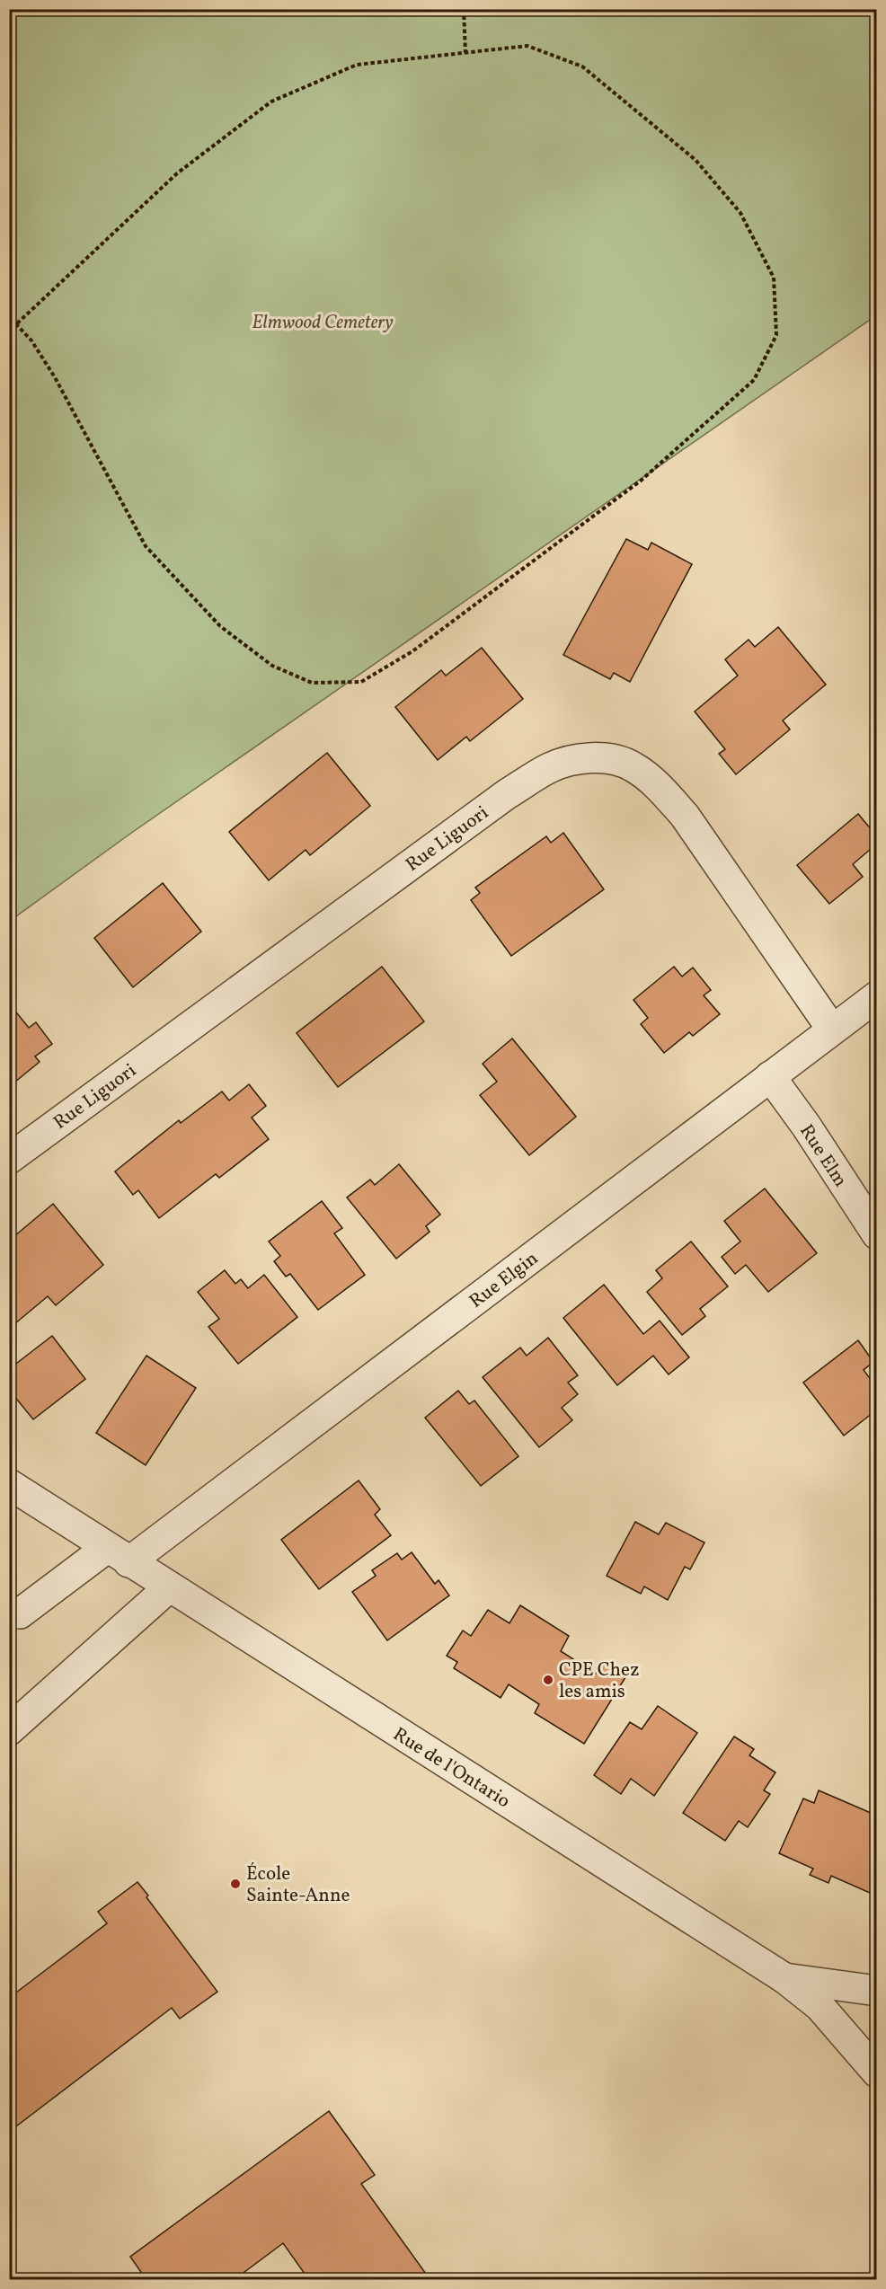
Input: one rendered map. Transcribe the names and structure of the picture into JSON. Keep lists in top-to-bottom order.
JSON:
{
  "streets": {
    "street": [
      "Rue Liguori",
      "Rue Elm",
      "Rue Elgin",
      "Rue de l'Ontario"
    ]
  },
  "crossings": [
    ["Rue Liguori", "Rue Elgin"],
    ["Rue Elm", "Rue Elgin"],
    ["Rue Elgin", "Rue de l'Ontario"]
  ],
  "parks": ["Elmwood Cemetery"],
  "places": ["CPE Chez les amis", "École Sainte-Anne"]
}
